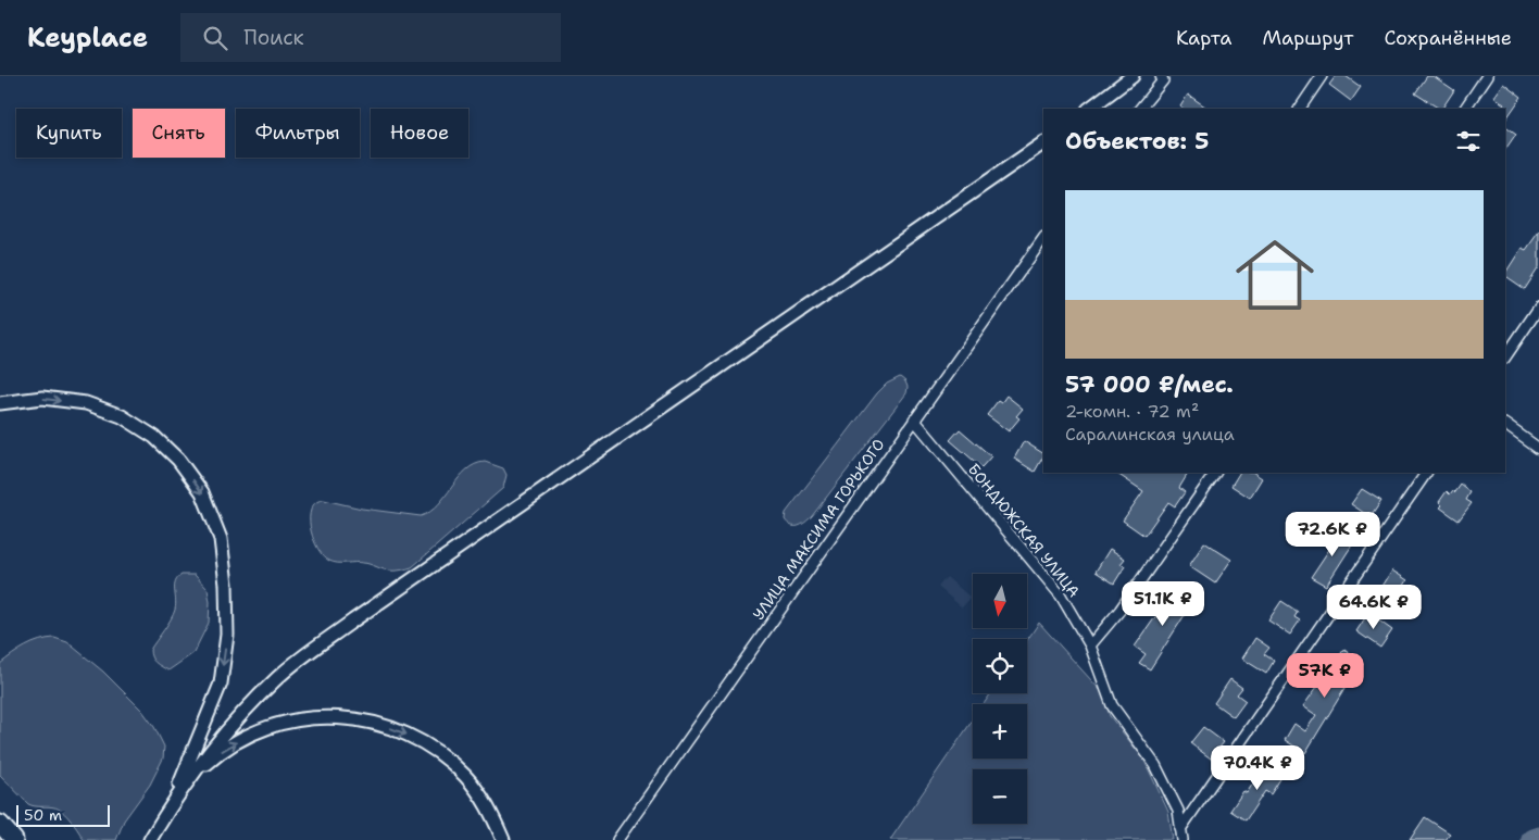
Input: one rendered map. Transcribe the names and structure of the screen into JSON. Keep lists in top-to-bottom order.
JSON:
{
  "streets": {
    "street": ["УЛИЦА МАКСИМА ГОРЬКОГО", "БОНДЮЖСКАЯ УЛИЦА"]
  },
  "crossings": [
    ["УЛИЦА МАКСИМА ГОРЬКОГО", "БОНДЮЖСКАЯ УЛИЦА"]
  ],
  "scale_bar": "50 m",
  "north": "bottom",
  "page": {
    "header": "Keyplace",
    "search": "Поиск",
    "nav": ["Карта", "Маршрут", "Сохранённые"],
    "chip": [
      "Купить",
      "Снять",
      "Фильтры",
      "Новое"
    ],
    "heading": "Объектов: 5",
    "list": [
      {
        "name": "57 000 ₽/мес.",
        "note": "2-комн. · 72 m² · Саралинская улица"
      }
    ],
    "price": [
      "72.6K ₽",
      "51.1K ₽",
      "64.6K ₽",
      "57K ₽",
      "70.4K ₽"
    ],
    "map_buttons": ["+", "−"],
    "scale": "50 m"
  }
}
